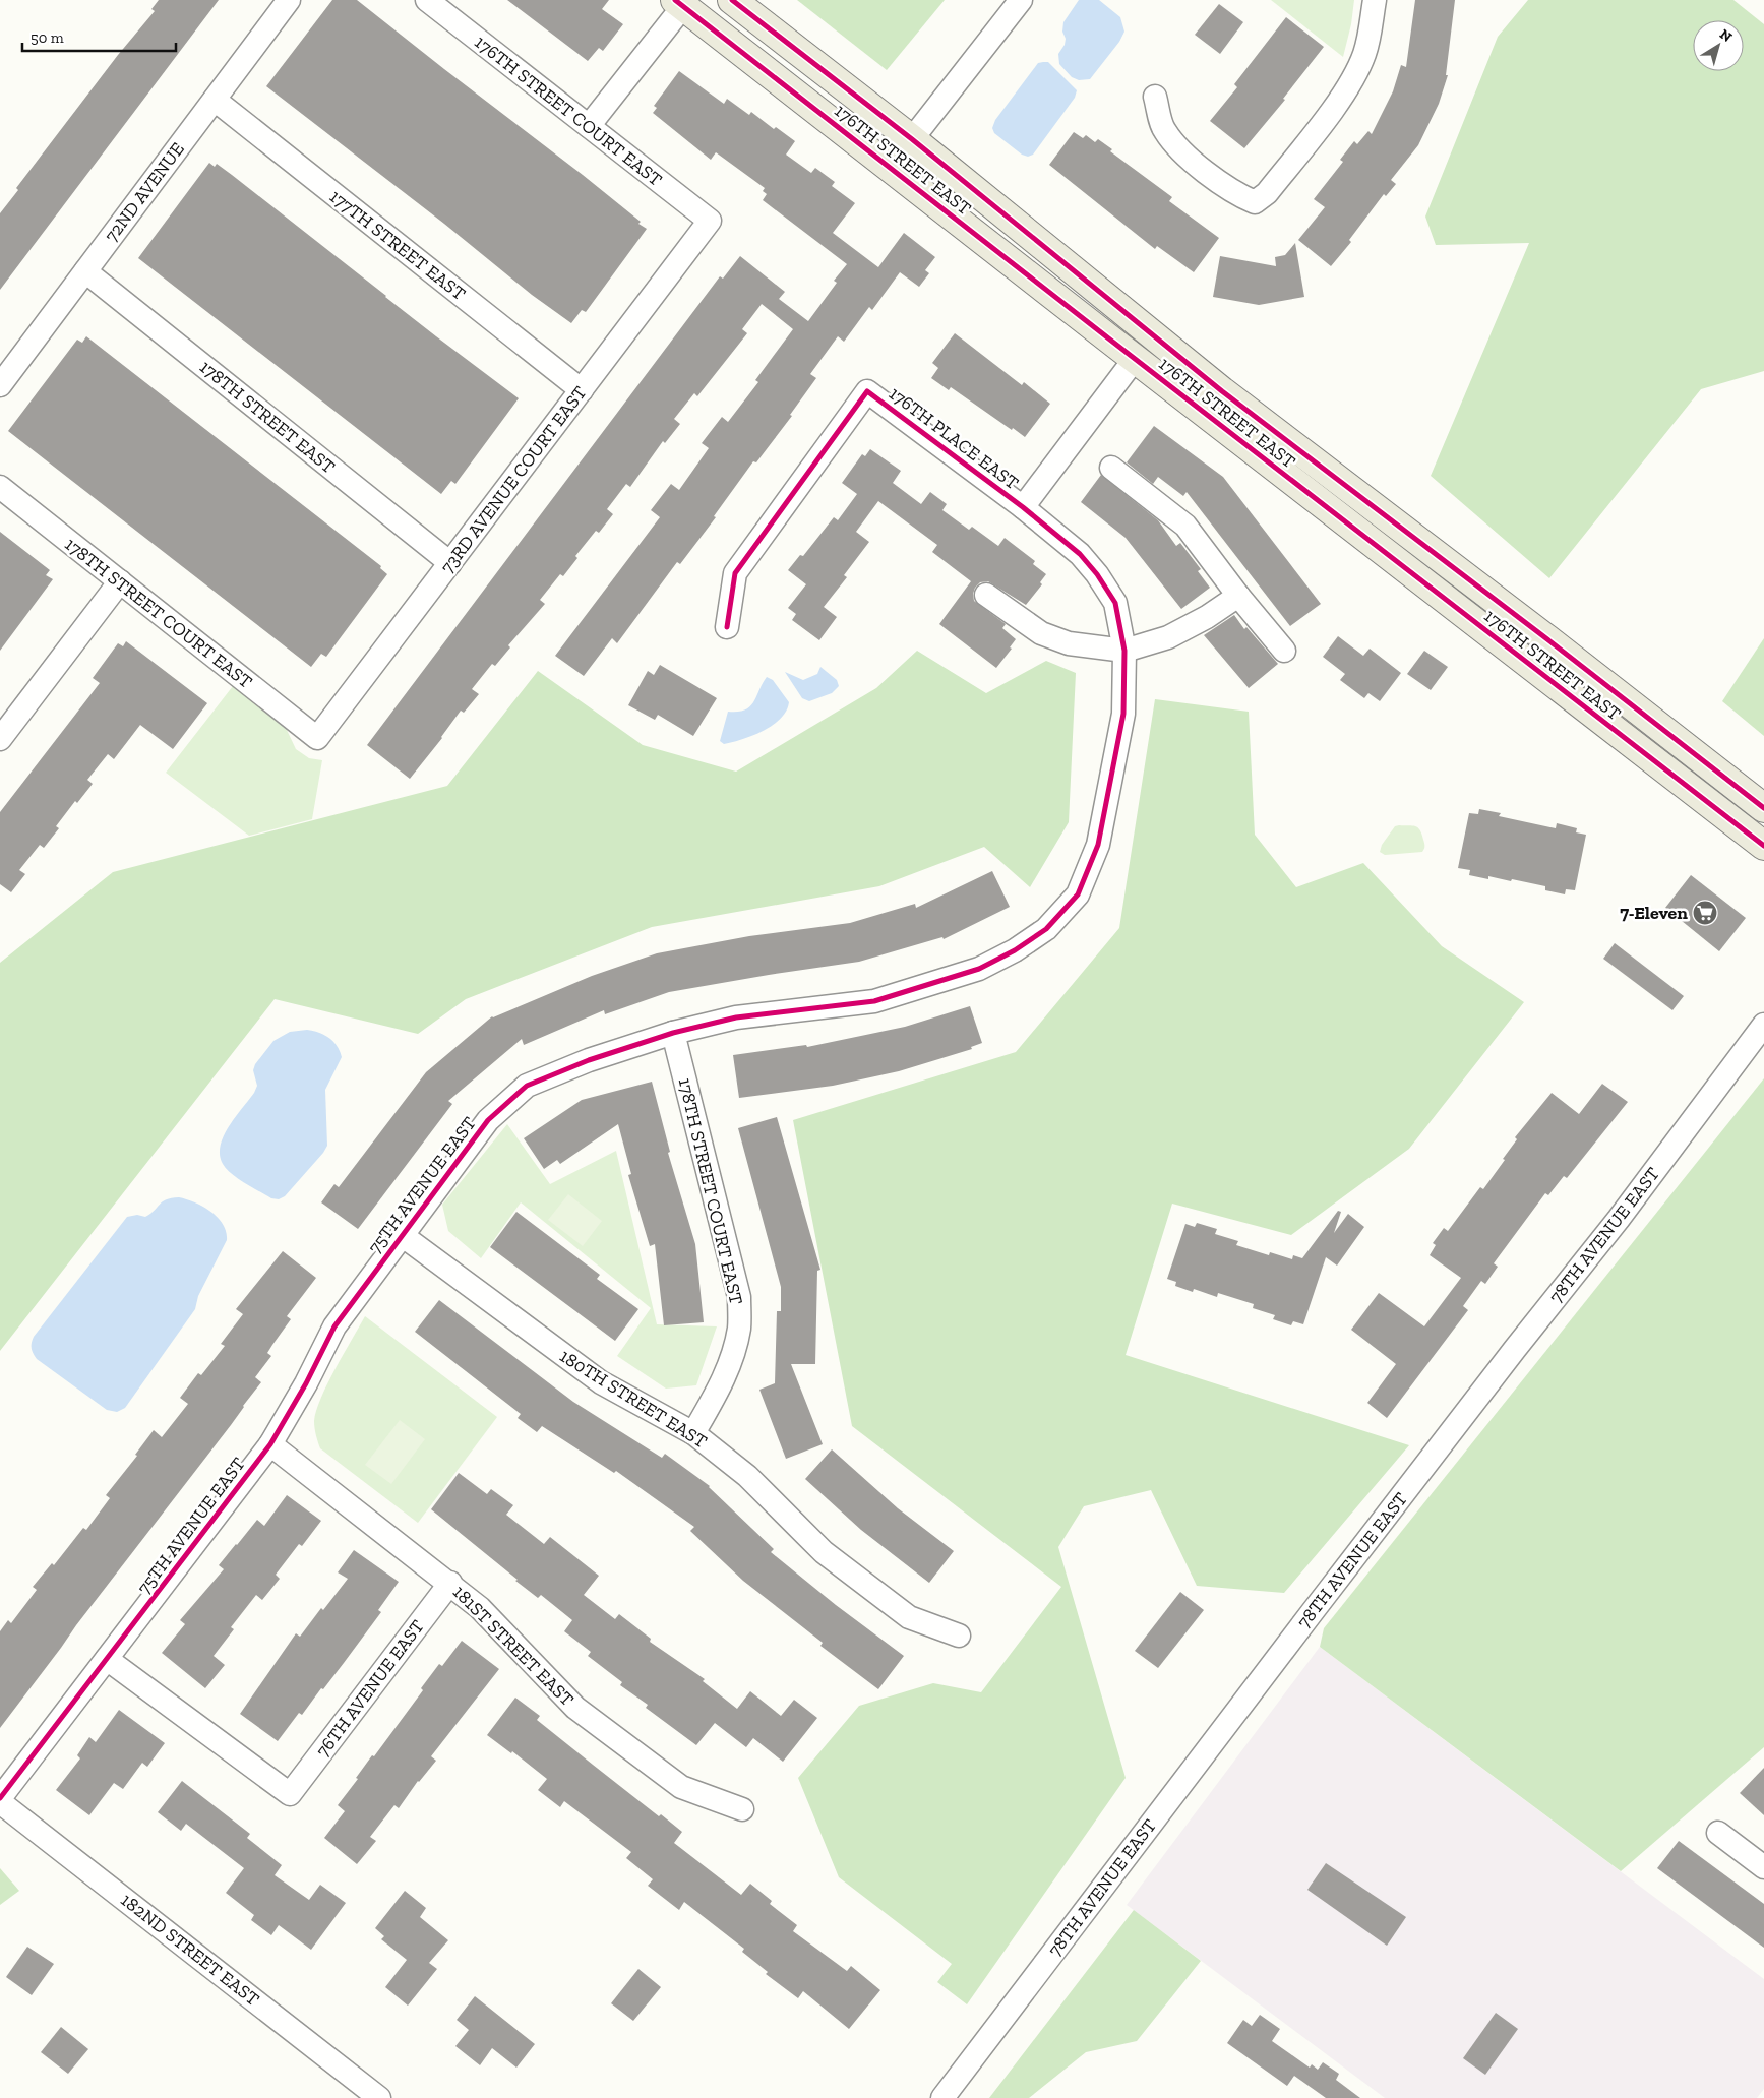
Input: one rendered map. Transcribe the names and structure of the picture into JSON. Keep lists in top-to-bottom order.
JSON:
{
  "streets": {
    "main road": ["176TH STREET EAST"],
    "street": [
      "176TH STREET COURT EAST",
      "72ND AVENUE",
      "177TH STREET EAST",
      "178TH STREET EAST",
      "176TH PLACE EAST",
      "73RD AVENUE COURT EAST",
      "178TH STREET COURT EAST",
      "75TH AVENUE EAST",
      "78TH AVENUE EAST",
      "180TH STREET EAST",
      "181ST STREET EAST",
      "76TH AVENUE EAST",
      "182ND STREET EAST"
    ]
  },
  "crossings": [
    ["176TH STREET COURT EAST", "73RD AVENUE COURT EAST"],
    ["72ND AVENUE", "177TH STREET EAST"],
    ["72ND AVENUE", "178TH STREET EAST"],
    ["177TH STREET EAST", "73RD AVENUE COURT EAST"],
    ["178TH STREET EAST", "73RD AVENUE COURT EAST"],
    ["176TH PLACE EAST", "75TH AVENUE EAST"],
    ["73RD AVENUE COURT EAST", "178TH STREET COURT EAST"],
    ["178TH STREET COURT EAST", "75TH AVENUE EAST"],
    ["178TH STREET COURT EAST", "180TH STREET EAST"],
    ["75TH AVENUE EAST", "180TH STREET EAST"],
    ["75TH AVENUE EAST", "181ST STREET EAST"],
    ["75TH AVENUE EAST", "76TH AVENUE EAST"],
    ["75TH AVENUE EAST", "182ND STREET EAST"],
    ["181ST STREET EAST", "76TH AVENUE EAST"]
  ],
  "places": {
    "supermarket": ["7-Eleven"]
  },
  "scale_bar": "50 m",
  "north": "top right"
}
